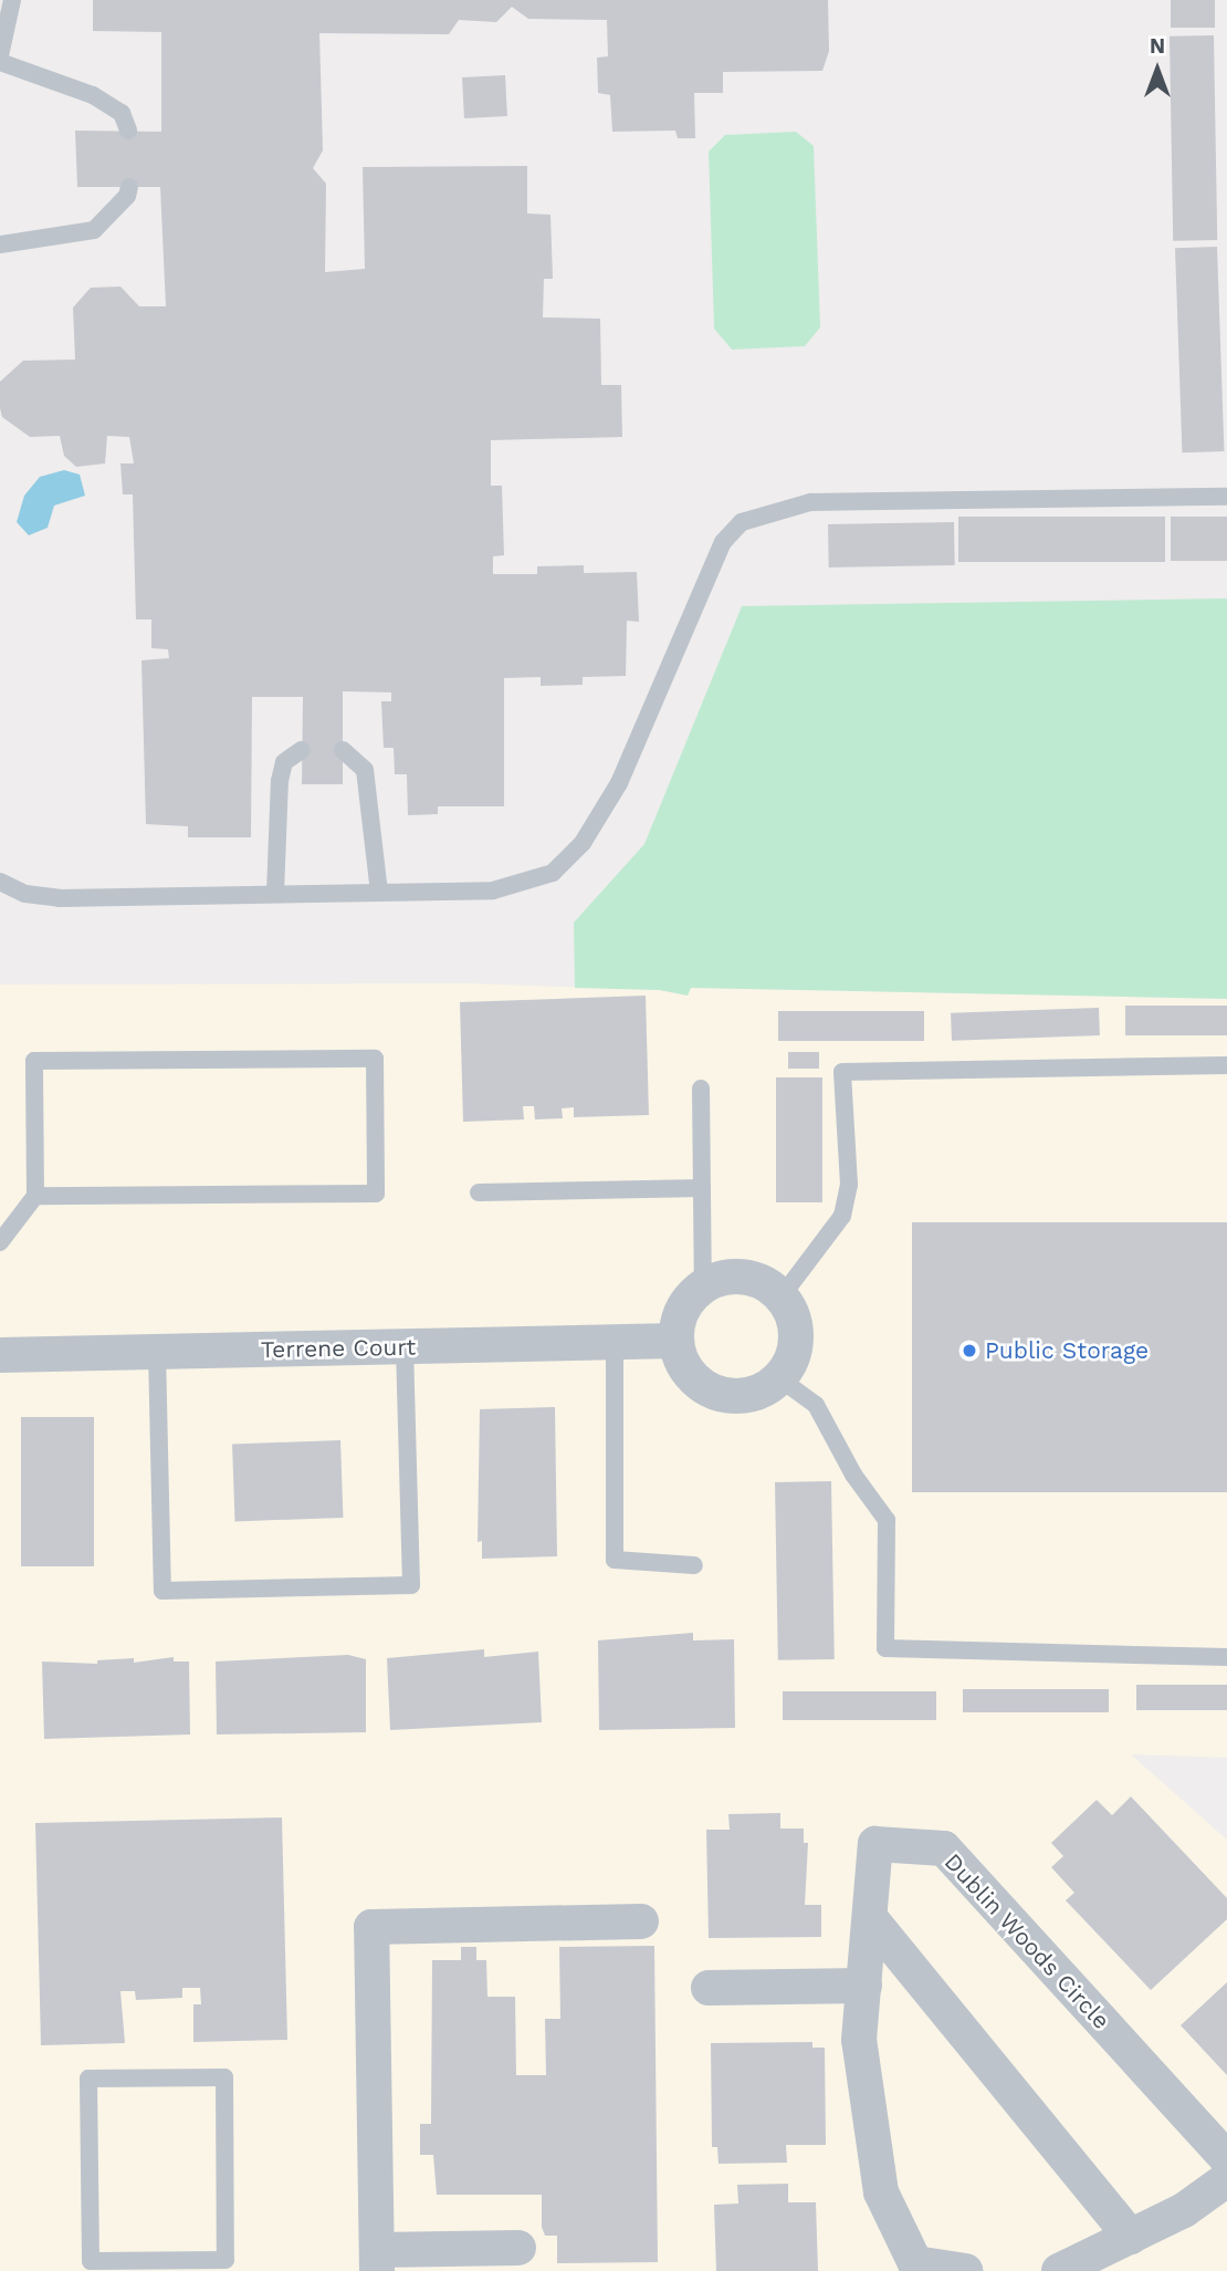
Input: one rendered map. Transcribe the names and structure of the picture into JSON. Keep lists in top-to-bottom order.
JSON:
{
  "streets": {
    "street": ["Terrene Court", "Dublin Woods Circle"]
  },
  "places": ["Public Storage"],
  "north": "top"
}
